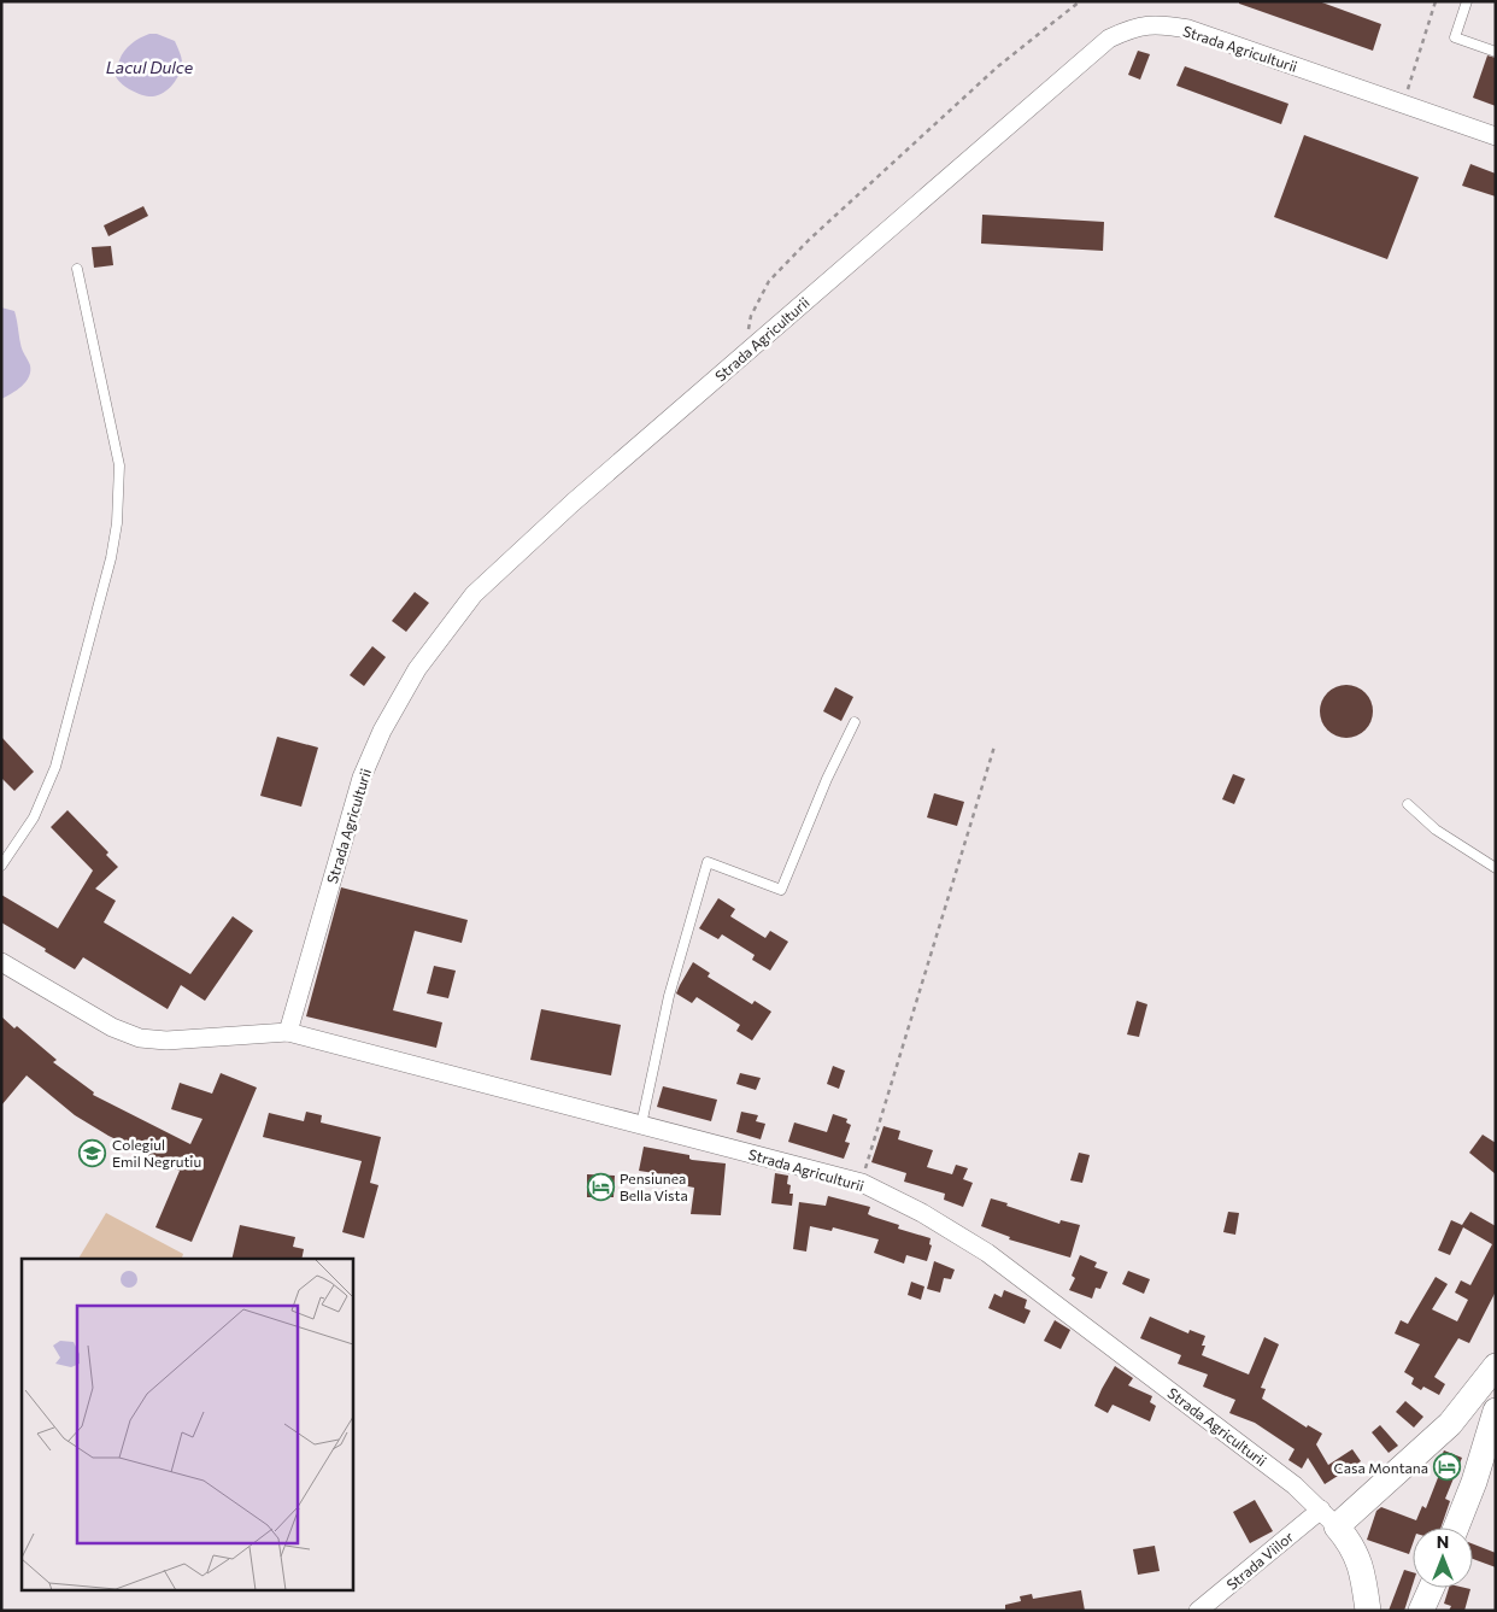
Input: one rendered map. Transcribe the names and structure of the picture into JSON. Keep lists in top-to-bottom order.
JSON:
{
  "streets": {
    "street": ["Strada Agriculturii", "Strada Viilor"]
  },
  "crossings": [
    ["Strada Agriculturii", "Strada Viilor"]
  ],
  "water": ["Lacul Dulce"],
  "places": {
    "school or university": ["Colegiul Emil Negrutiu"],
    "hotel": ["Pensiunea Bella Vista", "Casa Montana"]
  },
  "north": "top"
}
